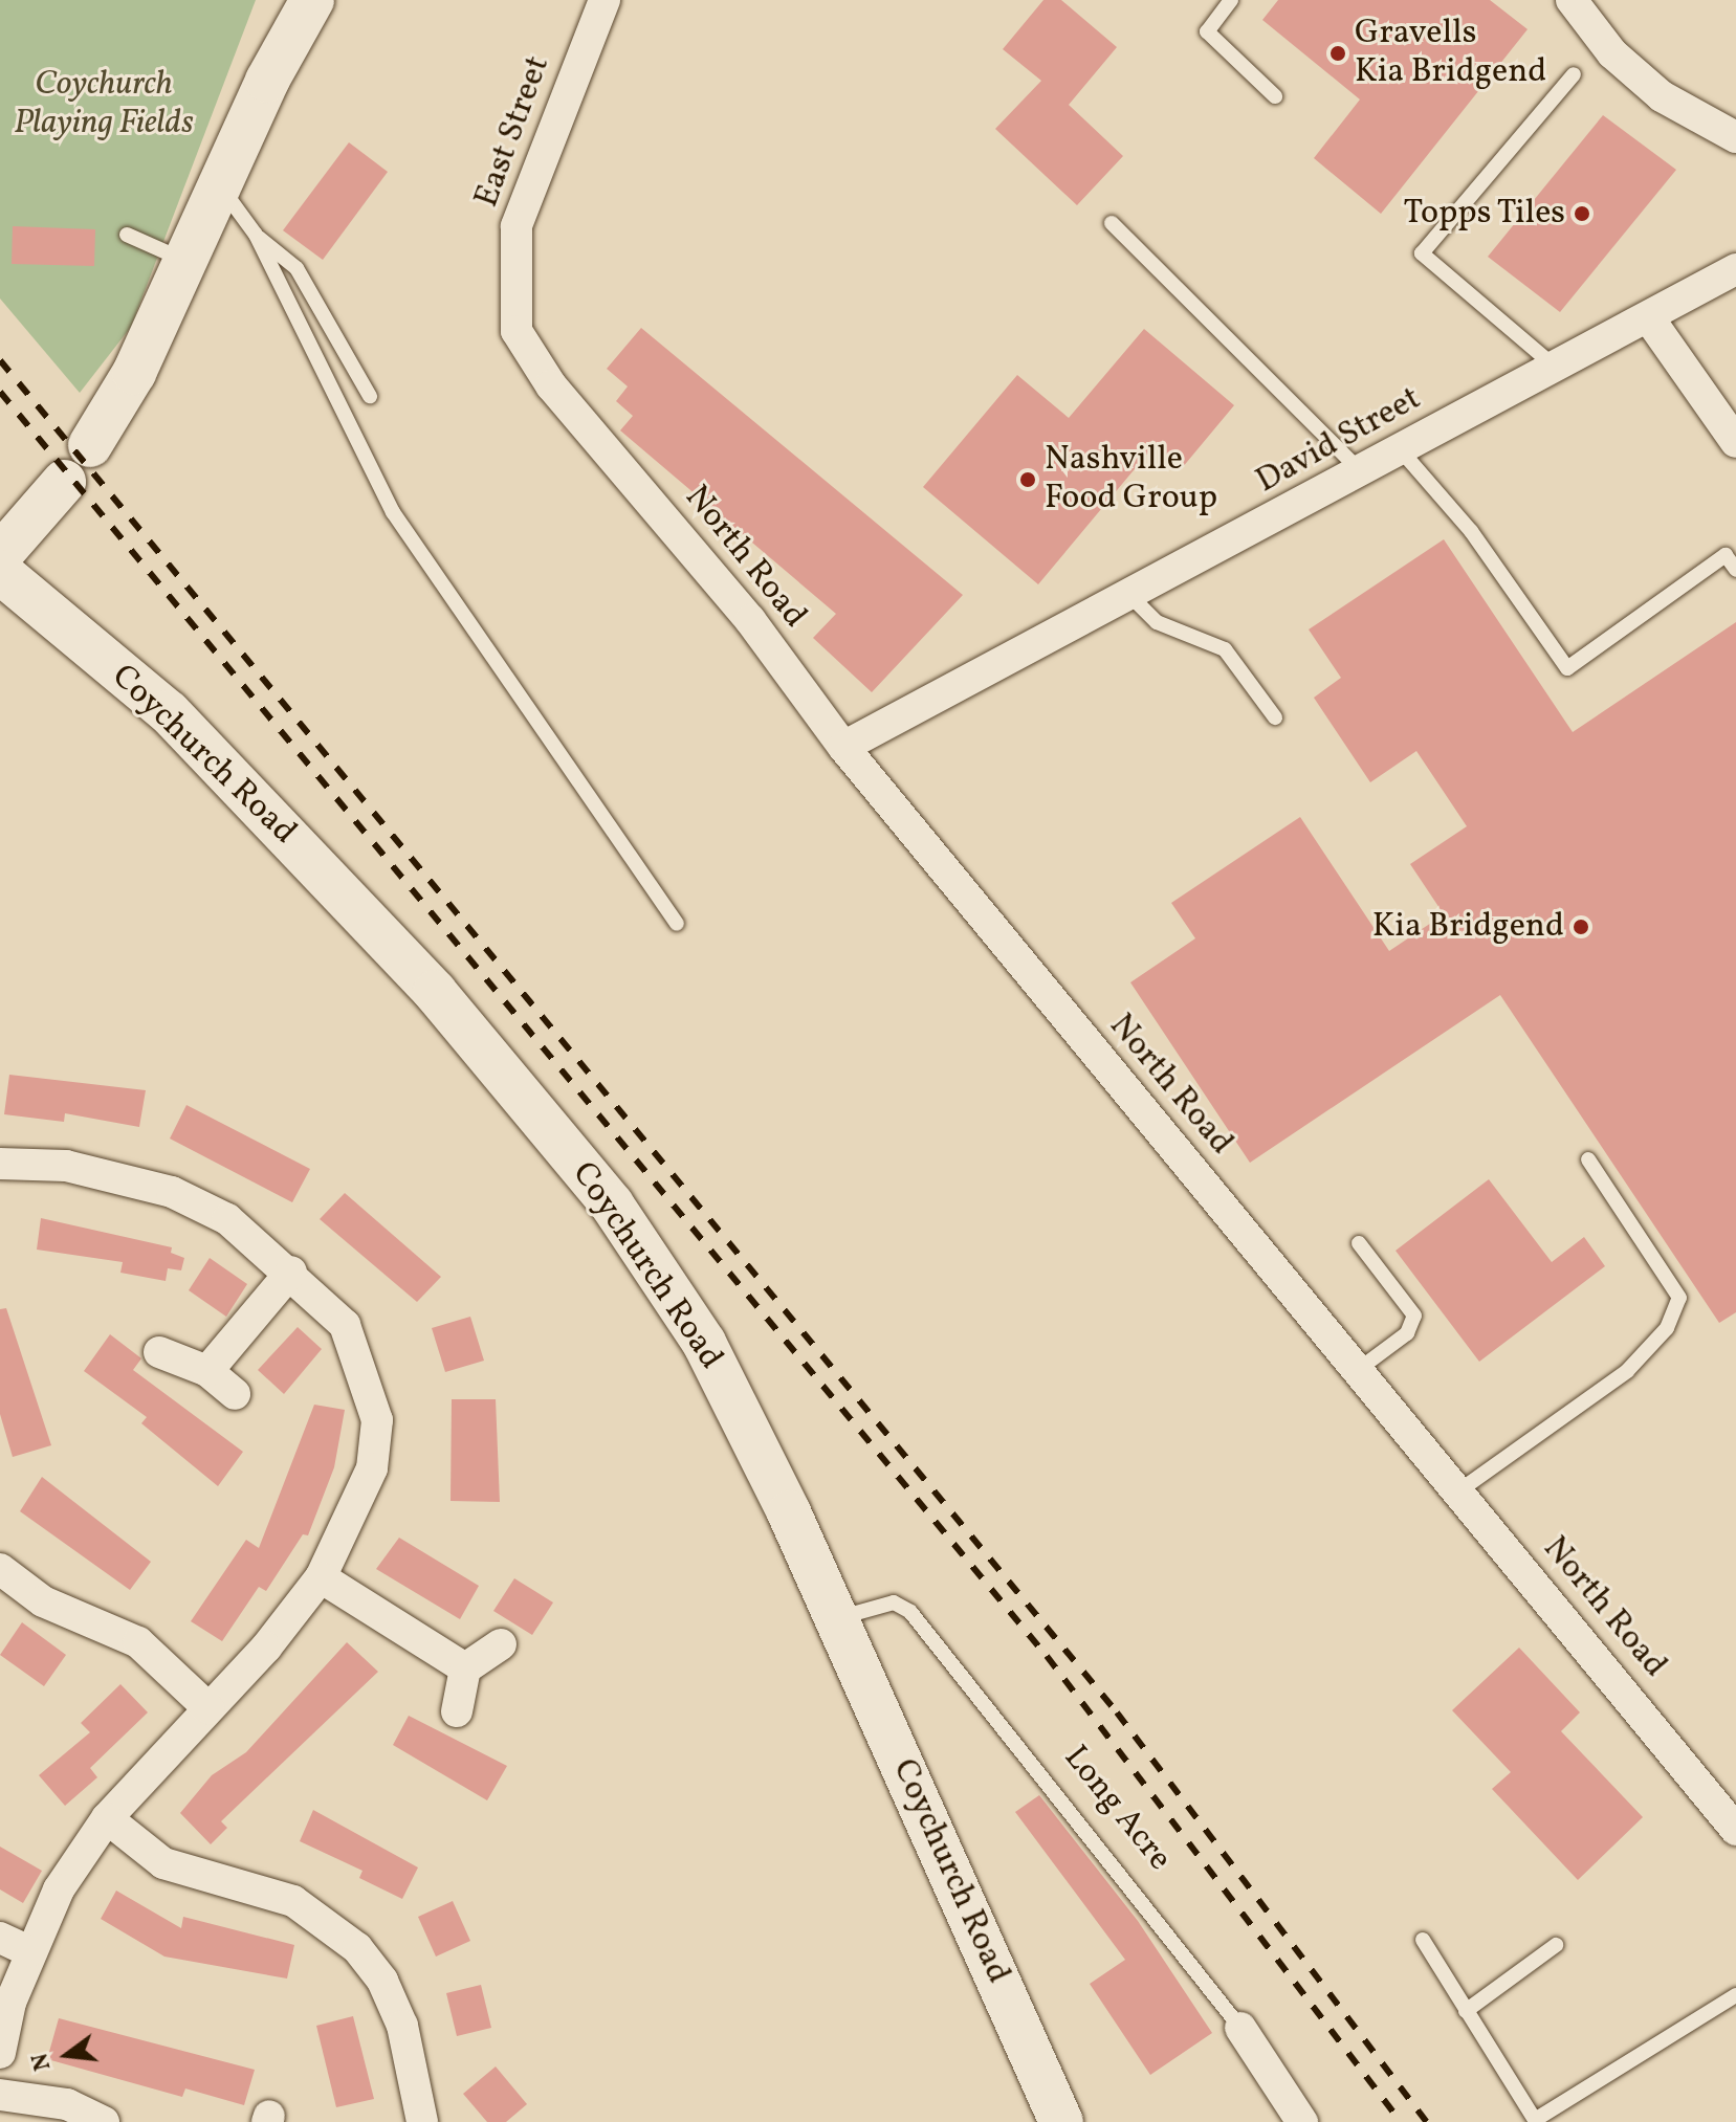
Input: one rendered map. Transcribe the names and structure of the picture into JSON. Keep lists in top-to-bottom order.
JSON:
{
  "streets": {
    "main road": ["Coychurch Road"],
    "street": [
      "East Street",
      "David Street",
      "North Road",
      "Long Acre"
    ]
  },
  "crossings": [
    ["East Street", "North Road"],
    ["David Street", "North Road"],
    ["Coychurch Road", "Long Acre"]
  ],
  "parks": ["Coychurch Playing Fields"],
  "places": [
    "Gravells Kia Bridgend",
    "Topps Tiles",
    "Nashville Food Group",
    "Kia Bridgend"
  ],
  "north": "left"
}
